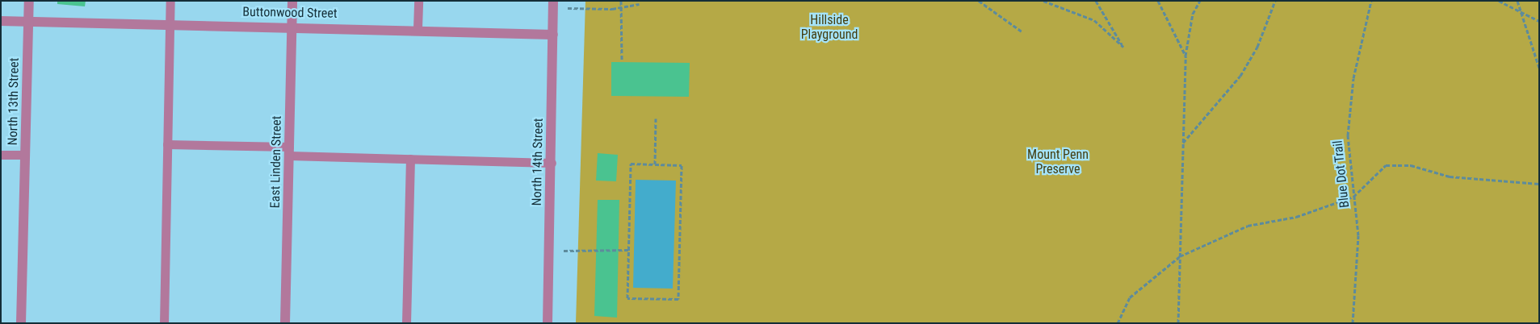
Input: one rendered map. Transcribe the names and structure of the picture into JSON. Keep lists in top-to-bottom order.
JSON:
{
  "streets": {
    "street": [
      "Buttonwood Street",
      "North 13th Street",
      "East Linden Street",
      "North 14th Street"
    ],
    "path": ["Blue Dot Trail"]
  },
  "crossings": [
    ["Buttonwood Street", "North 13th Street"],
    ["Buttonwood Street", "East Linden Street"],
    ["Buttonwood Street", "North 14th Street"]
  ],
  "parks": ["Hillside Playground", "Mount Penn Preserve"]
}
